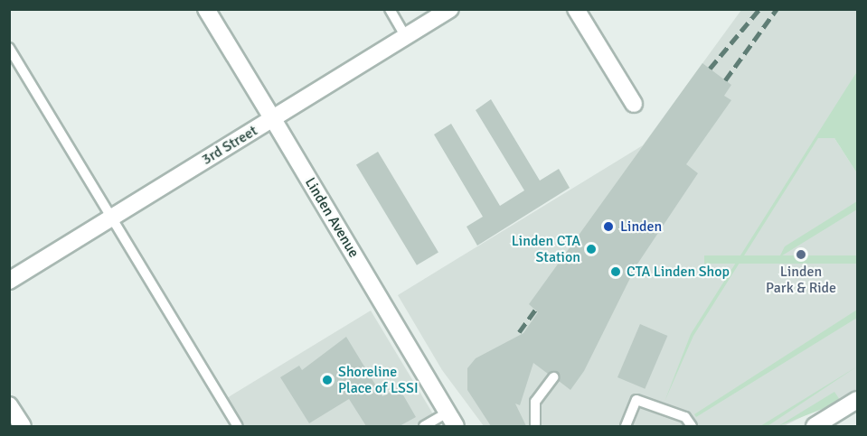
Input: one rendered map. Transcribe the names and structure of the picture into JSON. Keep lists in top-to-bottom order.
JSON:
{
  "streets": {
    "street": ["3rd Street", "Linden Avenue"]
  },
  "crossings": [
    ["3rd Street", "Linden Avenue"]
  ],
  "places": [
    "Linden",
    "Linden CTA Station",
    "Linden Park & Ride",
    "CTA Linden Shop",
    "Shoreline Place of LSSI"
  ]
}
